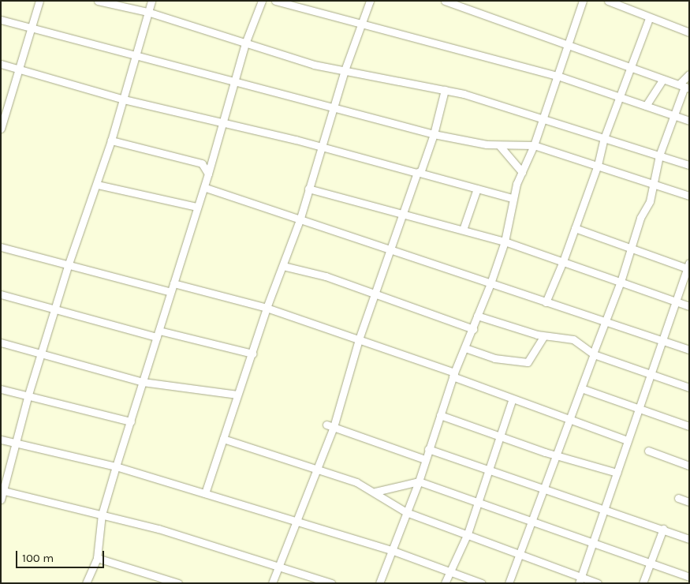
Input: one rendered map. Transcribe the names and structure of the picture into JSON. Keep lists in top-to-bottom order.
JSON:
{
  "scale_bar": "100 m"
}
